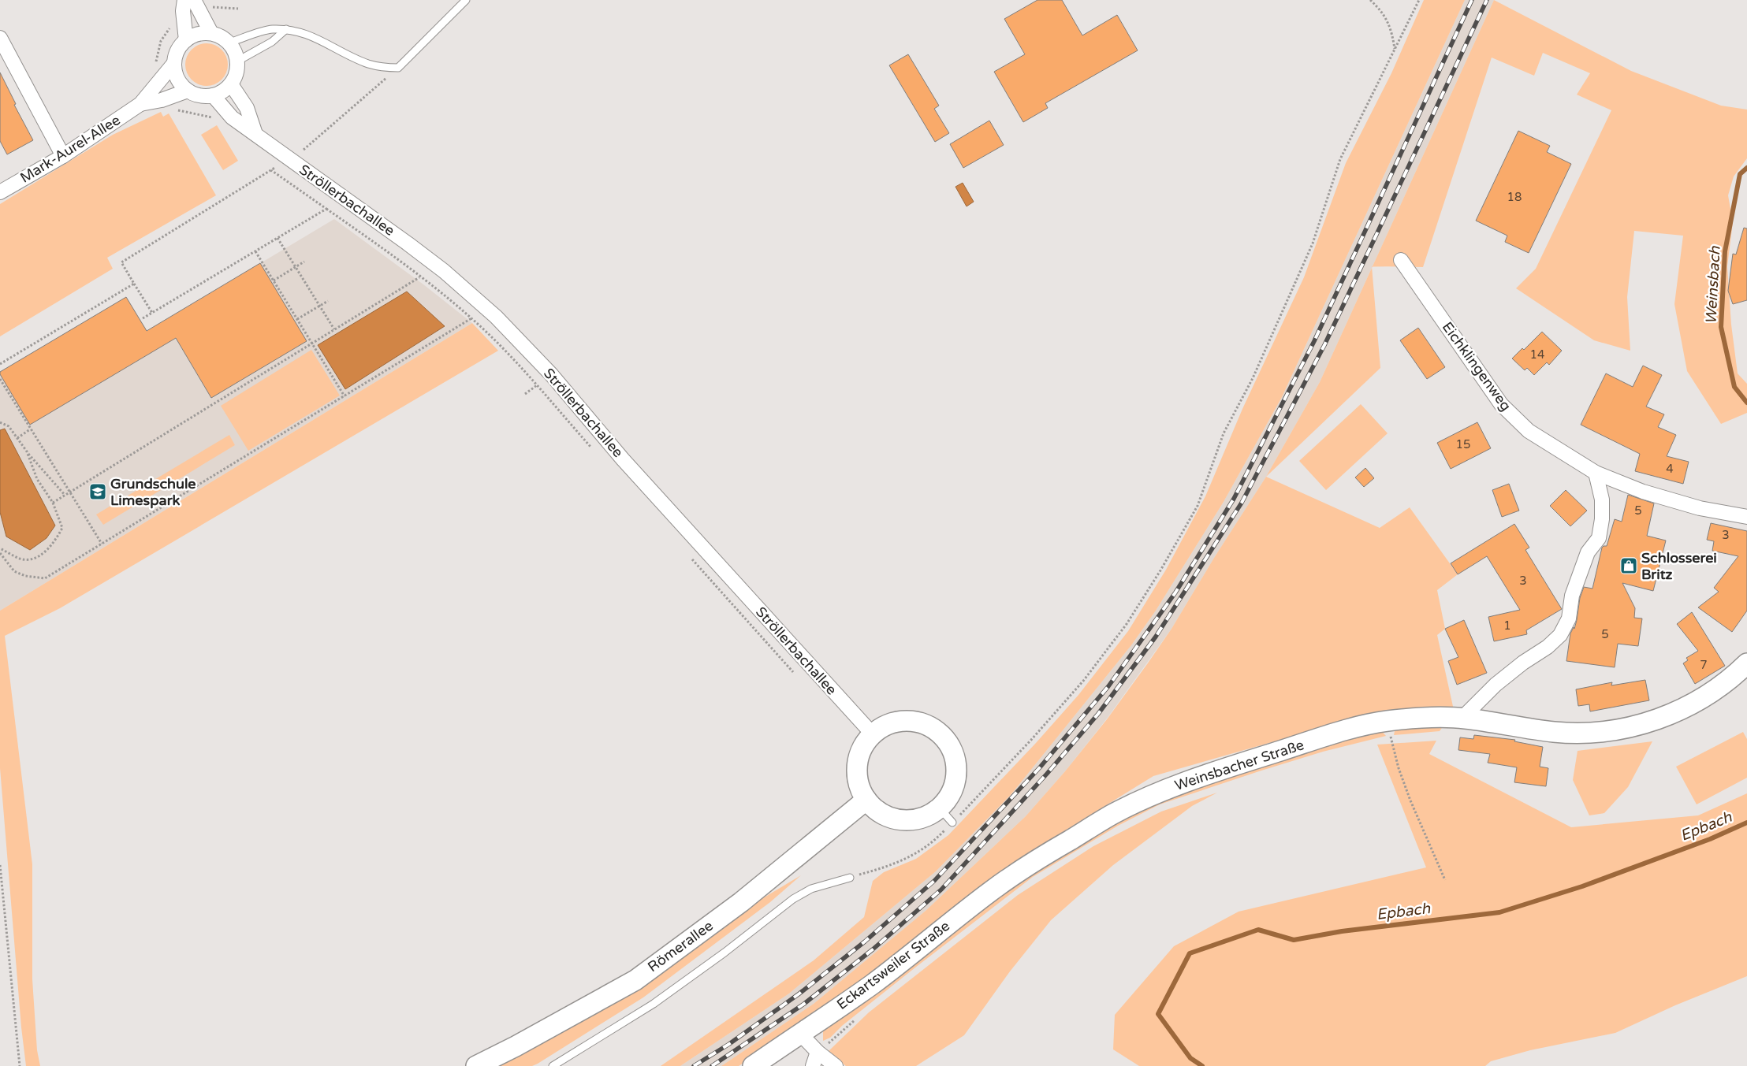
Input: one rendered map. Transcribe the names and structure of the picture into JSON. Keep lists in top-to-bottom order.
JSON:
{
  "streets": {
    "street": [
      "Mark-Aurel-Allee",
      "Ströllerbachallee",
      "Eichklingenweg",
      "Weinsbacher Straße",
      "Römerallee",
      "Eckartsweiler Straße"
    ]
  },
  "crossings": [
    ["Mark-Aurel-Allee", "Ströllerbachallee"],
    ["Ströllerbachallee", "Römerallee"],
    ["Weinsbacher Straße", "Eckartsweiler Straße"]
  ],
  "water": ["Weinsbach", "Epbach"],
  "places": {
    "school or university": ["Grundschule Limespark"],
    "shop": ["Schlosserei Britz"]
  },
  "house_numbers": [
    "18",
    "14",
    "15",
    "4",
    "5",
    "3",
    "3",
    "1",
    "5",
    "7"
  ]
}
